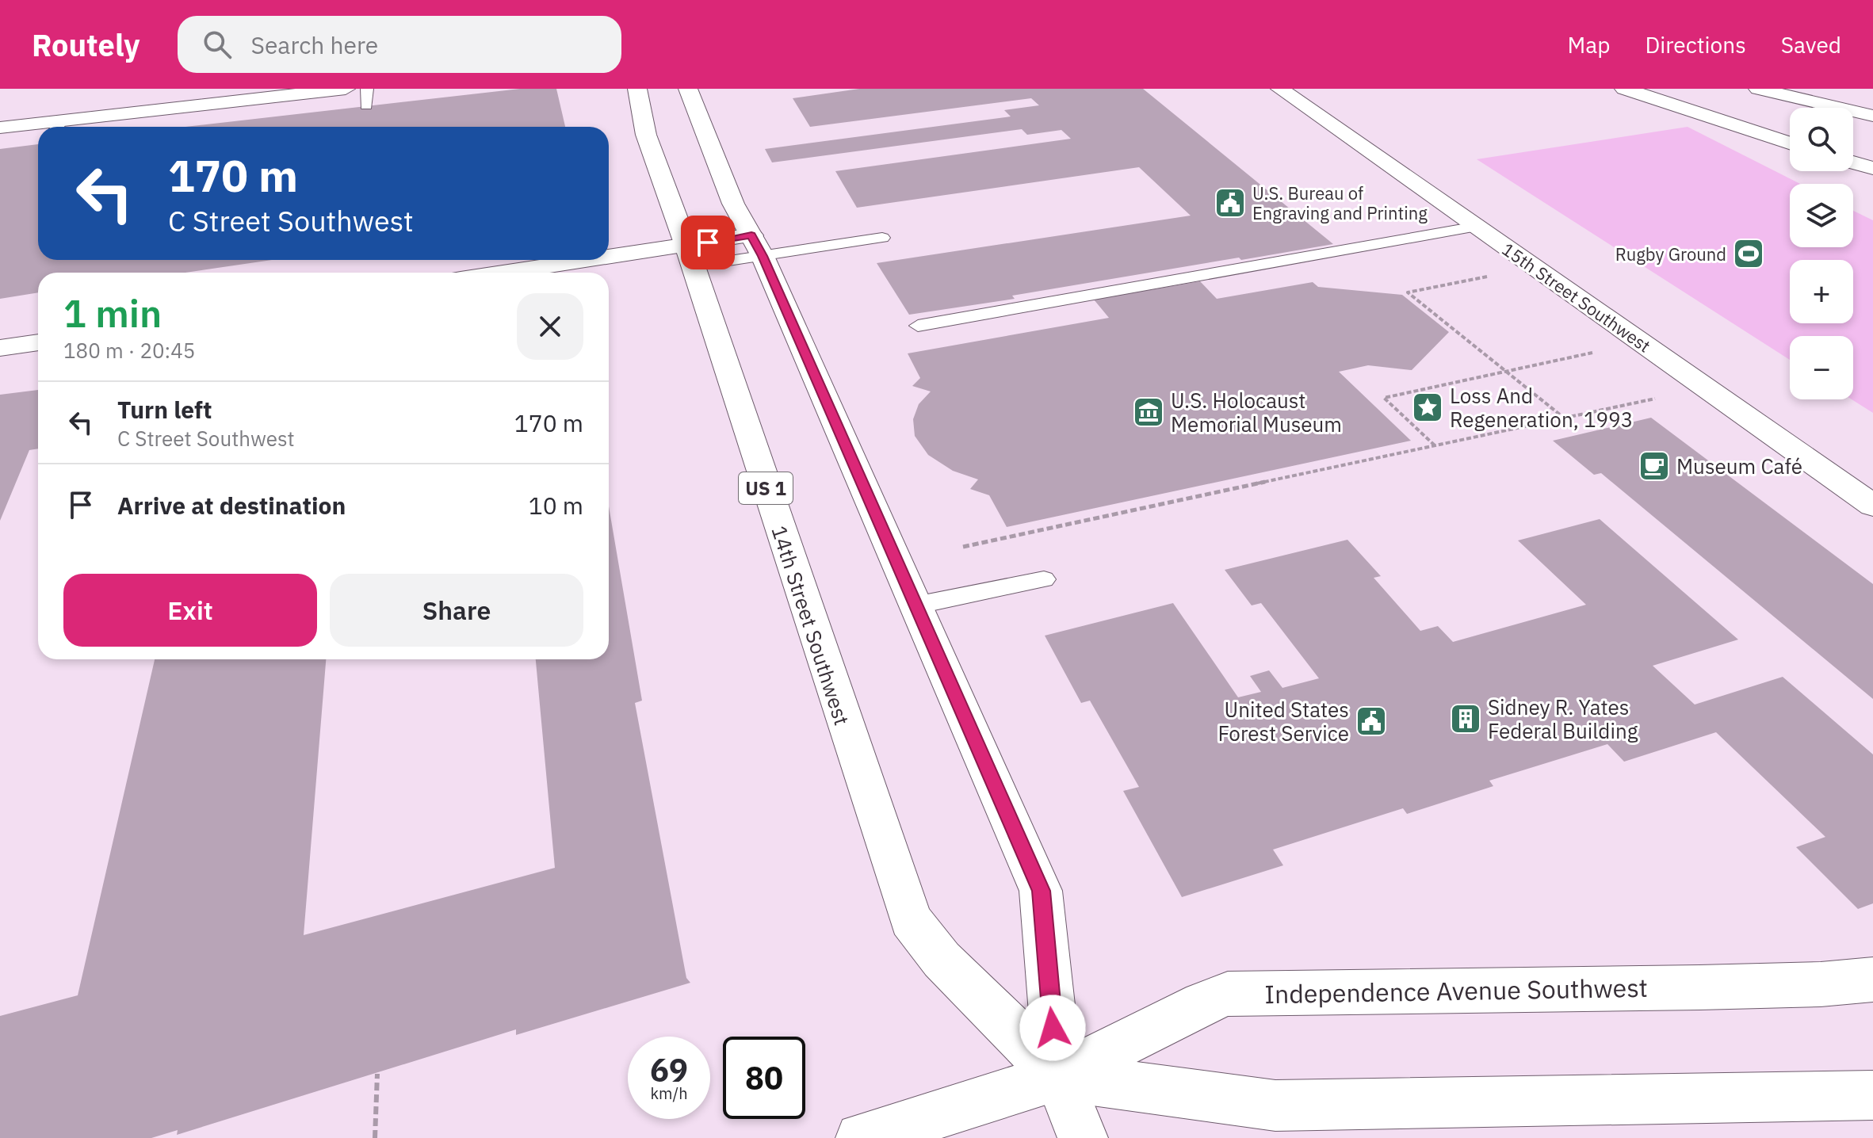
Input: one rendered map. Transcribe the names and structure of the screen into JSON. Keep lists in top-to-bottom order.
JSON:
{
  "streets": {
    "main road": [
      "15th Street Southwest",
      "US 1",
      "14th Street Southwest",
      "Independence Avenue Southwest"
    ]
  },
  "crossings": [
    ["14th Street Southwest", "Independence Avenue Southwest"]
  ],
  "places": {
    "public building": ["U.S. Bureau of Engraving and Printing", "United States Forest Service"],
    "sports": ["Rugby Ground"],
    "place": ["Loss And Regeneration, 1993"],
    "museum": ["U.S. Holocaust Memorial Museum"],
    "cafe": ["Museum Café"],
    "building": ["Sidney R. Yates Federal Building"]
  },
  "page": {
    "header": "Routely",
    "search": "Search here",
    "nav": ["Map", "Directions", "Saved"],
    "map_buttons": ["+", "−"],
    "turn": ["170 m", "C Street Southwest"],
    "heading": ["1 min", "180 m · 20:45"],
    "list": [
      {
        "name": "Turn left",
        "note": "C Street Southwest",
        "value": "170 m"
      },
      {
        "name": "Arrive at destination",
        "value": "10 m"
      }
    ],
    "buttons": ["Exit", "Share"],
    "speed": "69 km/h",
    "limit": "80"
  }
}
